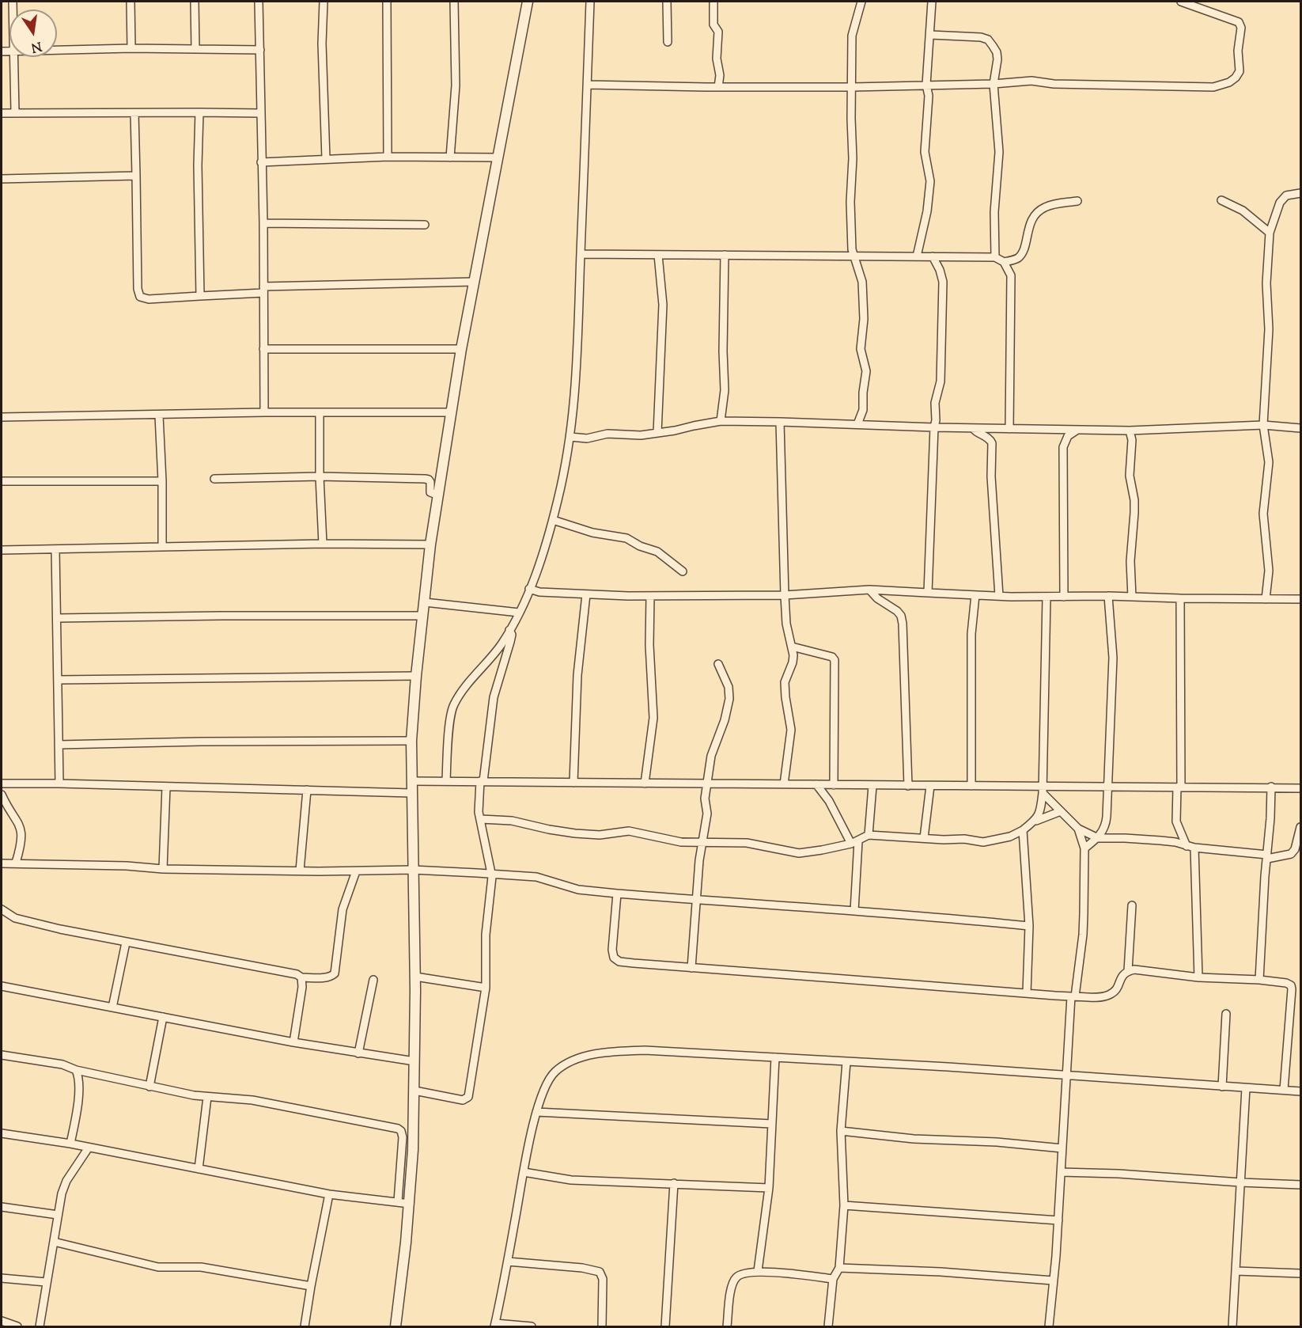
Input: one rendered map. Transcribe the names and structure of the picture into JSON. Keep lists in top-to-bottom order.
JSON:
{
  "north": "bottom"
}
